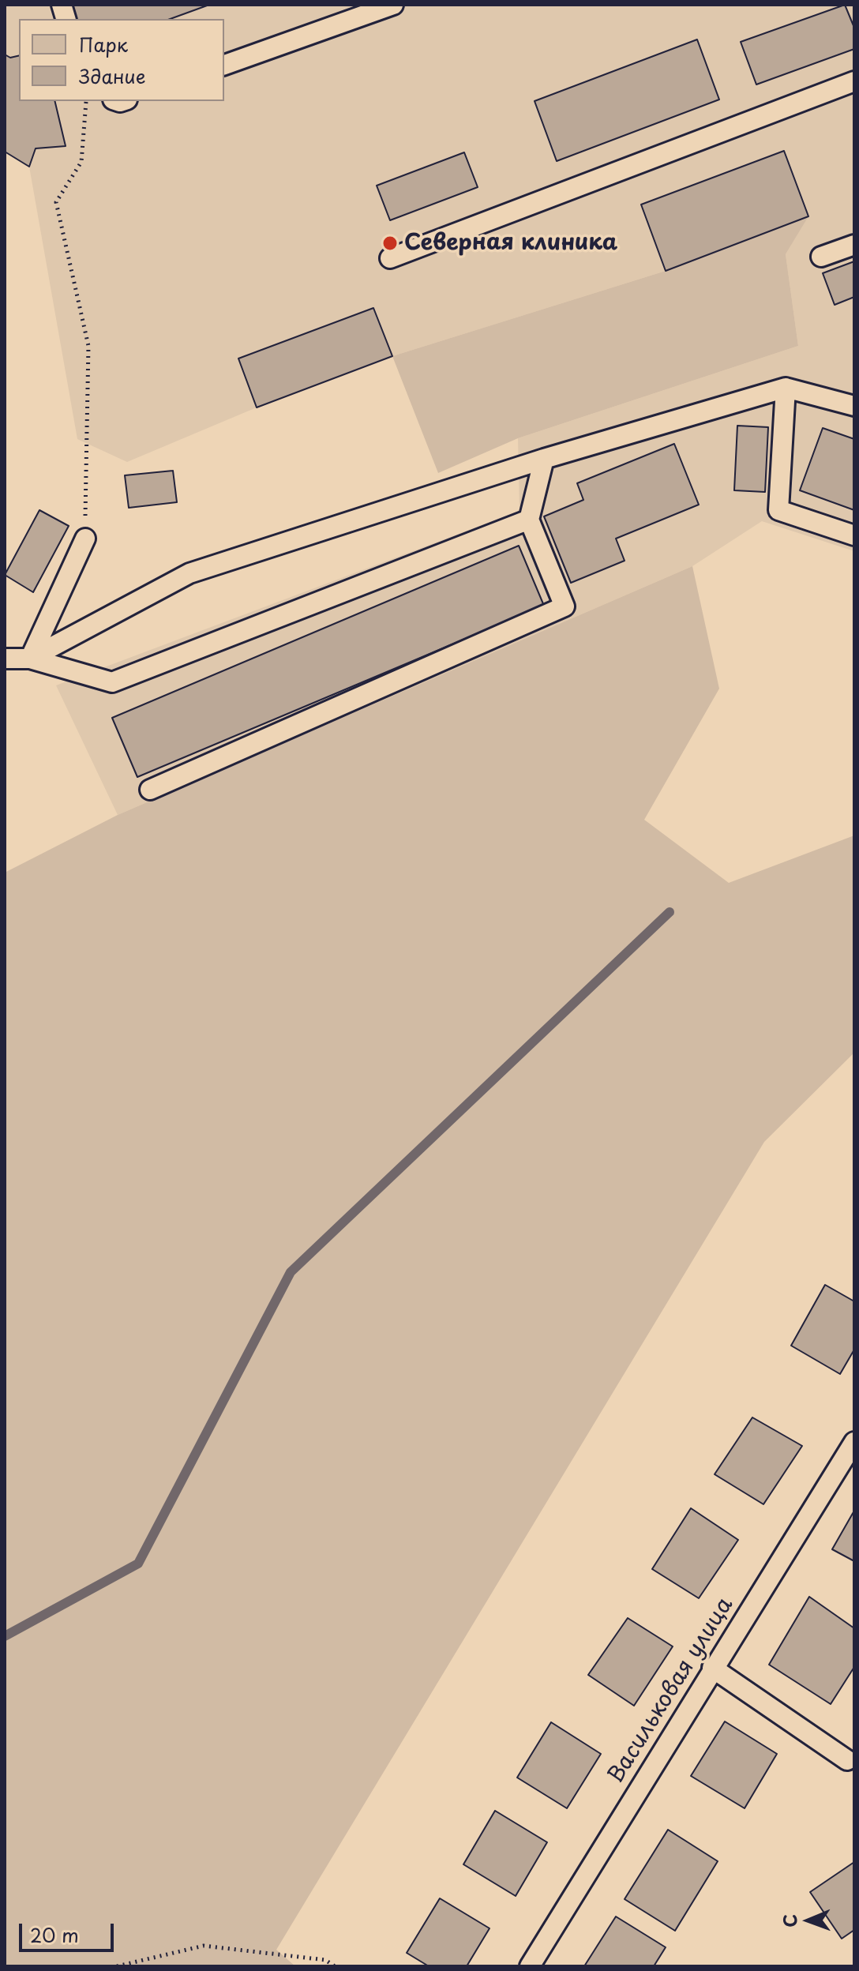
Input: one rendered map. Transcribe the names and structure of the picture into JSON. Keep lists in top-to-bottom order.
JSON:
{
  "streets": {
    "lane": ["Васильковая улица"]
  },
  "places": ["Северная клиника"],
  "legend": ["Парк", "Здание"],
  "scale_bar": "20 m",
  "north": "left"
}
